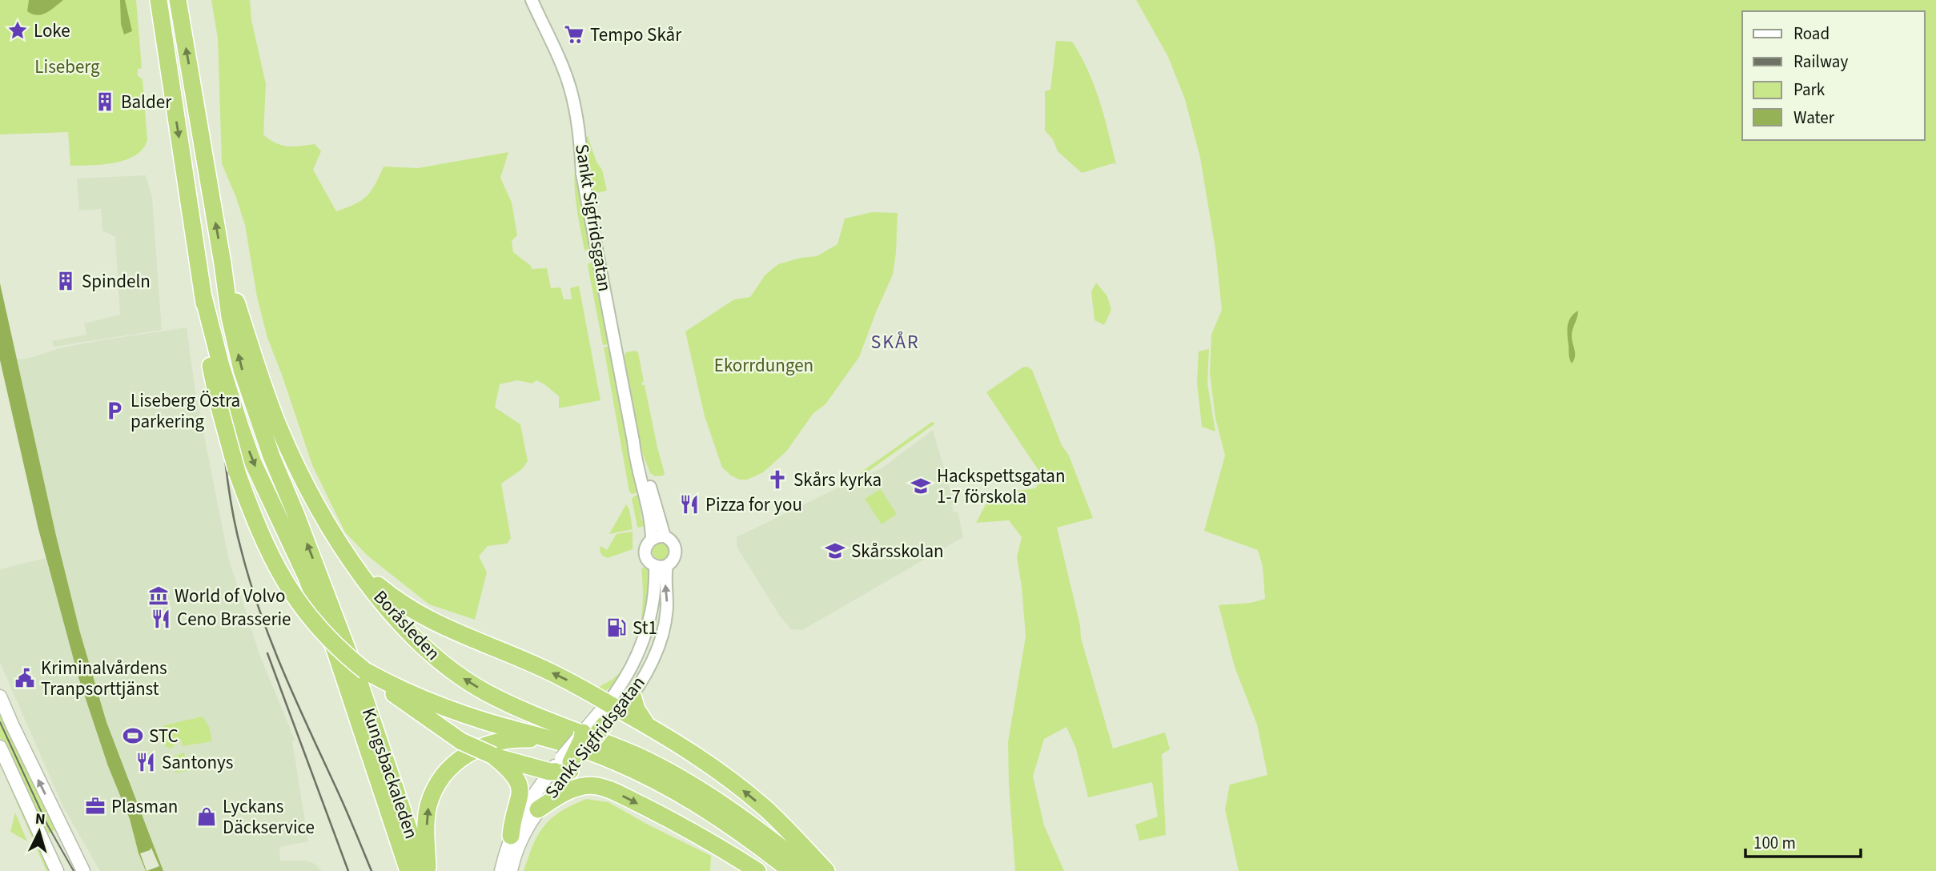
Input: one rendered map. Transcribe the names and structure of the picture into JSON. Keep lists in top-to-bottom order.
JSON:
{
  "streets": {
    "highway": ["Boråsleden", "Kungsbackaleden"],
    "main road": ["Sankt Sigfridsgatan"]
  },
  "crossings": [
    ["Boråsleden", "Kungsbackaleden"]
  ],
  "districts": ["SKÅR"],
  "parks": ["Liseberg", "Ekorrdungen"],
  "places": {
    "place": ["Loke"],
    "supermarket": ["Tempo Skår"],
    "building": ["Balder", "Spindeln"],
    "parking": ["Liseberg Östra parkering"],
    "church": ["Skårs kyrka"],
    "school or university": ["Hackspettsgatan 1-7 förskola", "Skårsskolan"],
    "restaurant": ["Pizza for you", "Ceno Brasserie", "Santonys"],
    "museum": ["World of Volvo"],
    "fuel station": ["St1"],
    "public building": ["Kriminalvårdens Tranpsorttjänst"],
    "sports": ["STC"],
    "office": ["Plasman"],
    "shop": ["Lyckans Däckservice"]
  },
  "legend": [
    "Road",
    "Railway",
    "Park",
    "Water"
  ],
  "scale_bar": "100 m",
  "north": "top"
}
